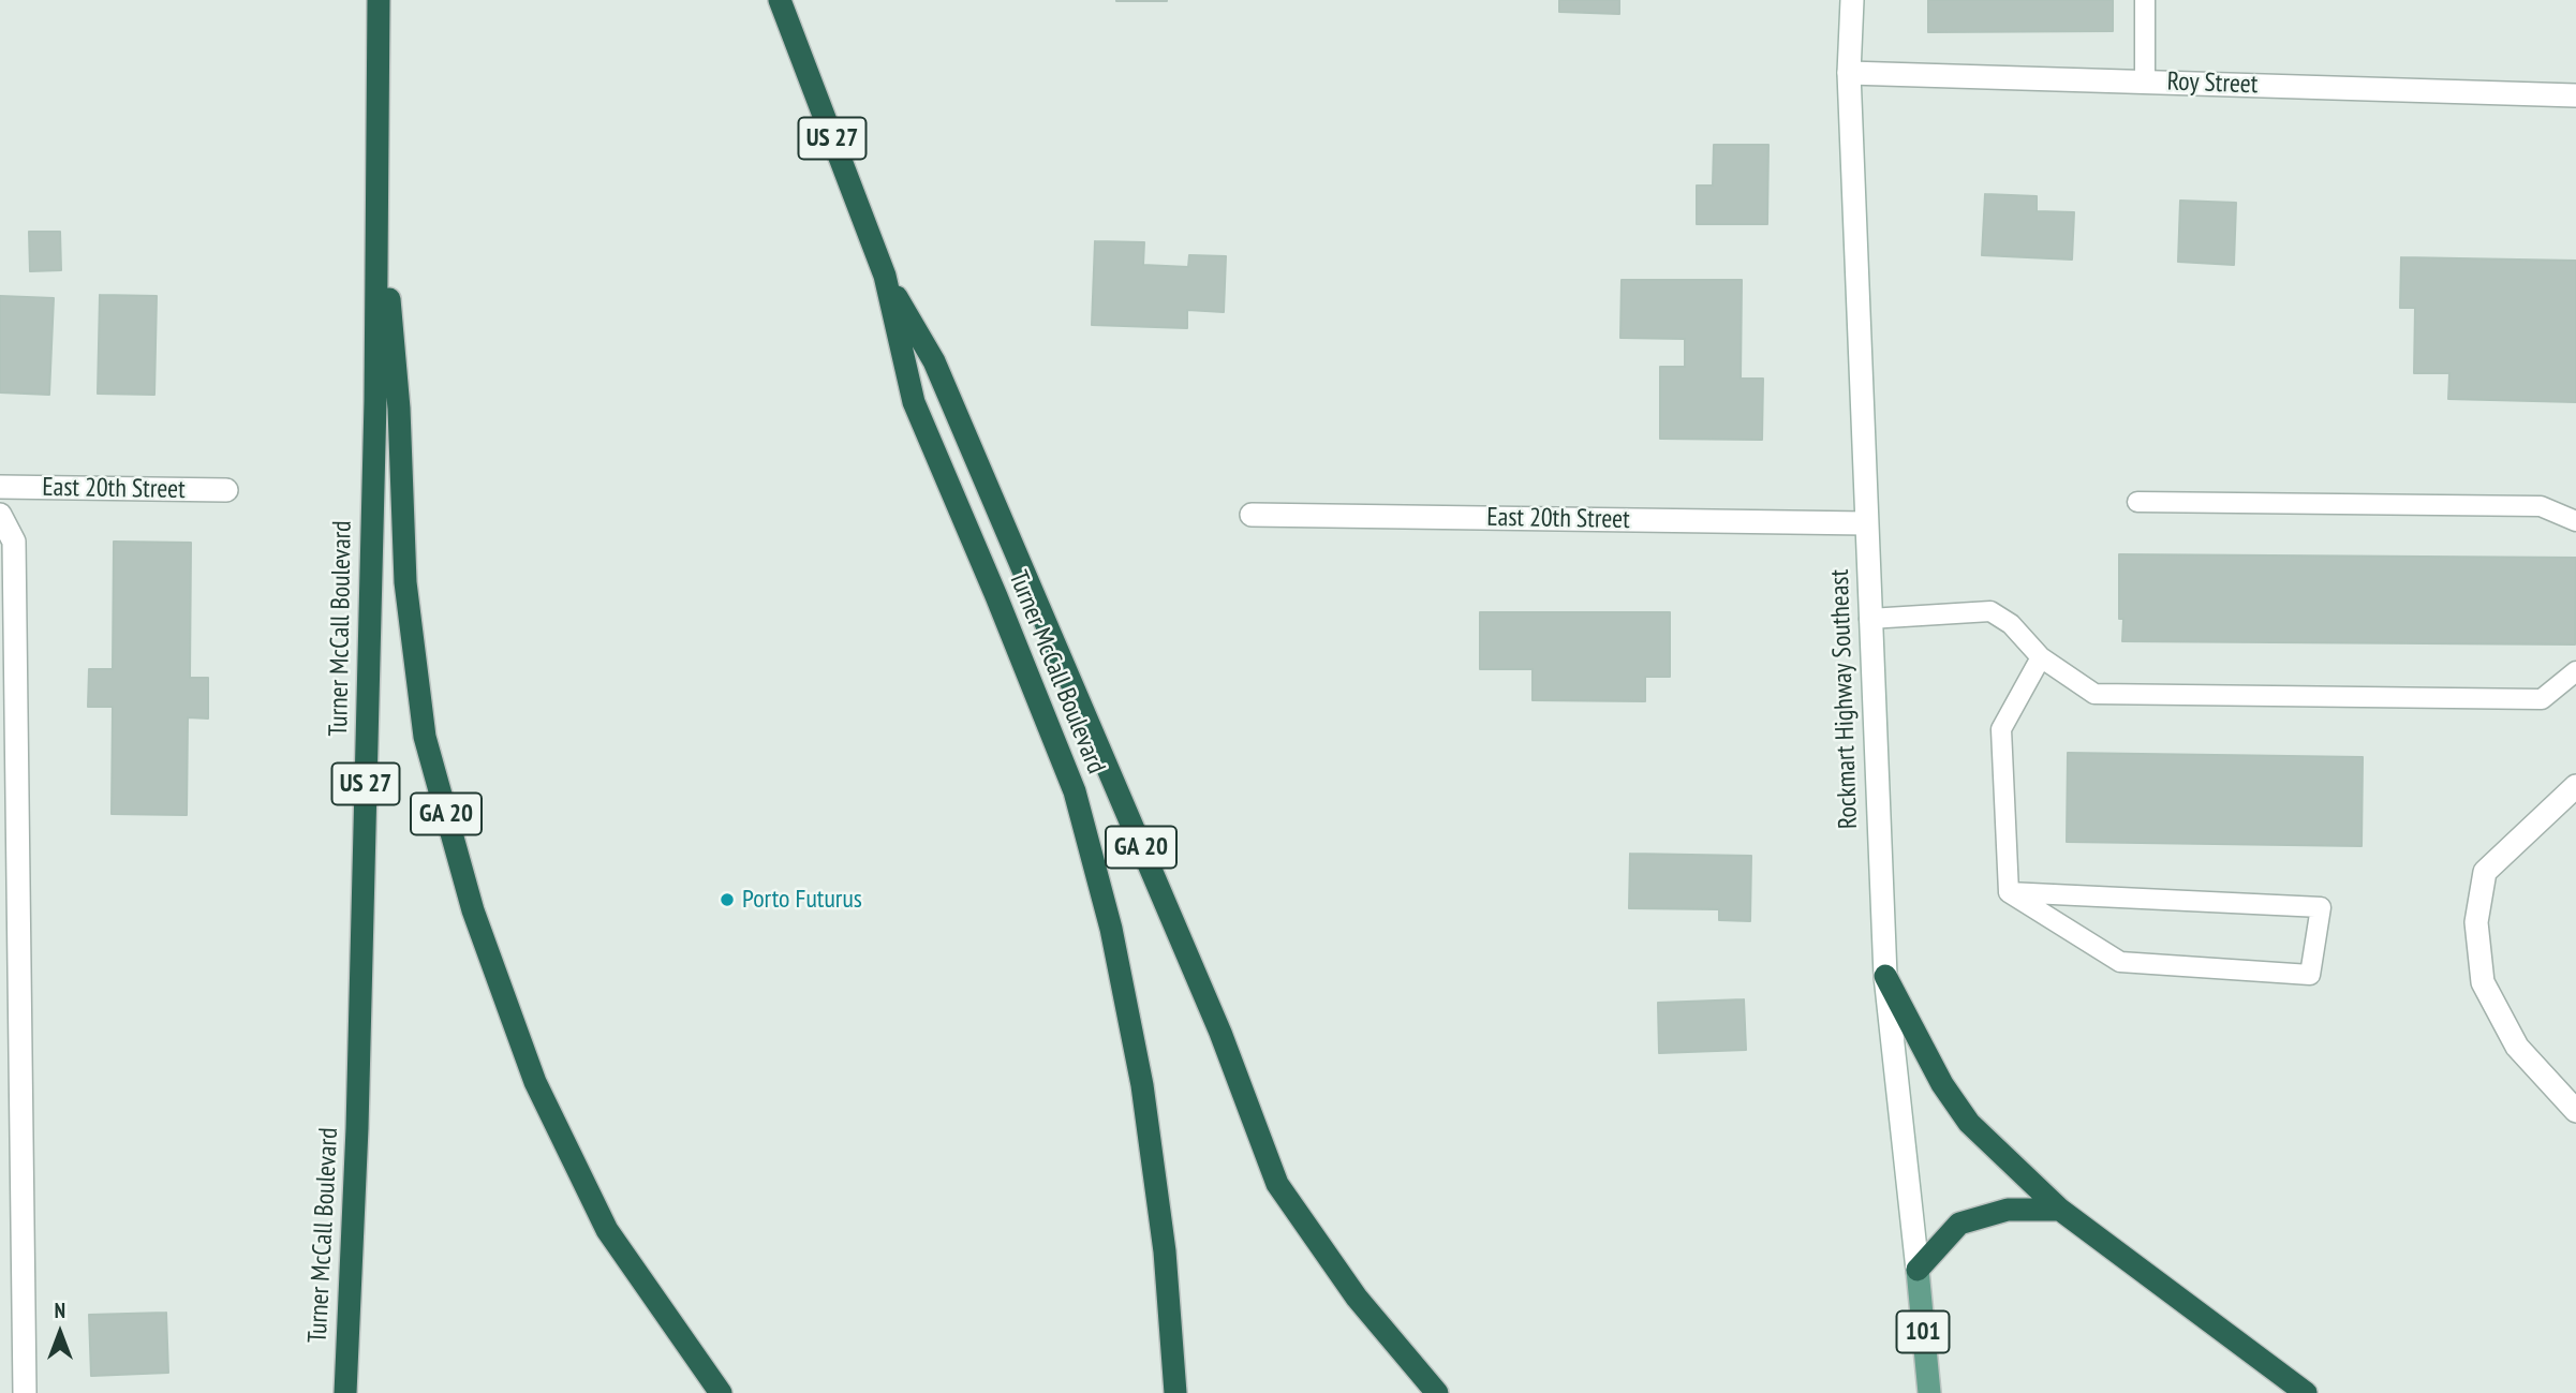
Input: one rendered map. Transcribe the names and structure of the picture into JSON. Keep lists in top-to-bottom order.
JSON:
{
  "streets": {
    "highway": ["US 27", "Turner McCall Boulevard", "GA 20"],
    "main road": ["Rockmart Highway Southeast", "101"],
    "street": ["Roy Street", "East 20th Street"]
  },
  "crossings": [
    ["Roy Street", "Rockmart Highway Southeast"],
    ["East 20th Street", "Rockmart Highway Southeast"],
    ["Turner McCall Boulevard", "GA 20"]
  ],
  "places": ["Porto Futurus"],
  "north": "top"
}
